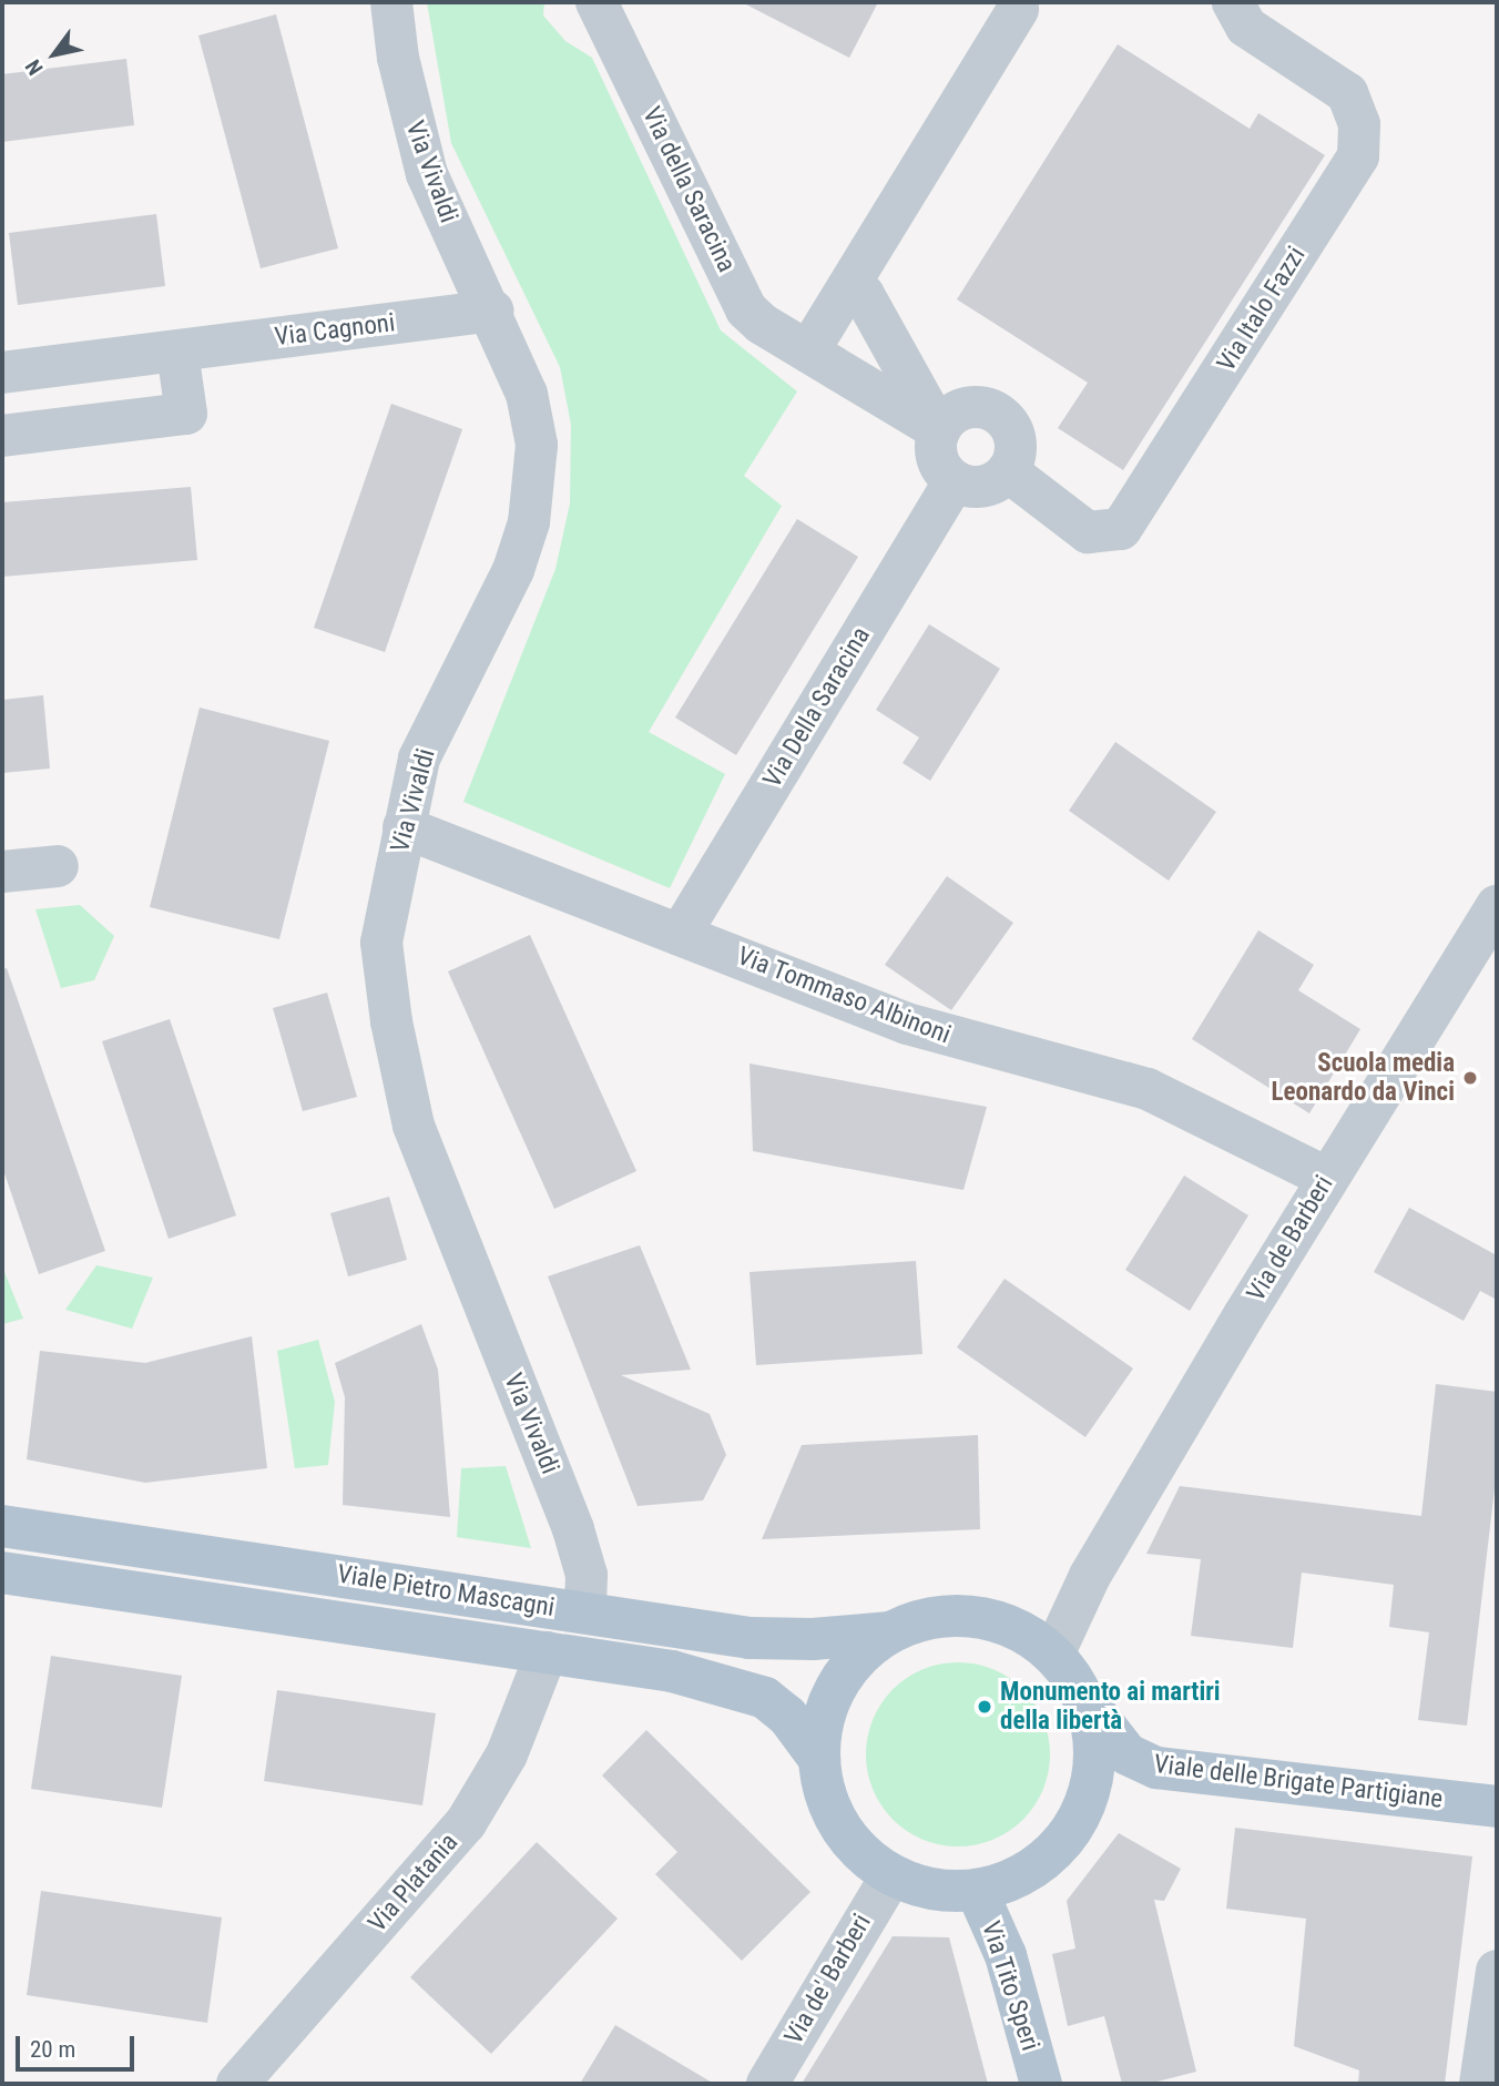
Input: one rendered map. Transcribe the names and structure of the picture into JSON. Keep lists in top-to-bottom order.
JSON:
{
  "streets": {
    "main road": ["Viale Pietro Mascagni", "Viale delle Brigate Partigiane", "Via Tito Speri"],
    "street": [
      "Via Vivaldi",
      "Via della Saracina",
      "Via Italo Fazzi",
      "Via Cagnoni",
      "Via Della Saracina",
      "Via Tommaso Albinoni",
      "Via de Barberi",
      "Via Platania",
      "Via de' Barberi"
    ]
  },
  "crossings": [
    ["Via Vivaldi", "Via Cagnoni"],
    ["Via Vivaldi", "Via Tommaso Albinoni"],
    ["Via Vivaldi", "Viale Pietro Mascagni"],
    ["Via della Saracina", "Via Italo Fazzi"],
    ["Via della Saracina", "Via Della Saracina"],
    ["Via Italo Fazzi", "Via Della Saracina"],
    ["Via Della Saracina", "Via Tommaso Albinoni"],
    ["Via Tommaso Albinoni", "Via de Barberi"],
    ["Via de Barberi", "Viale Pietro Mascagni"],
    ["Via de Barberi", "Viale delle Brigate Partigiane"],
    ["Via de Barberi", "Via de' Barberi"],
    ["Via de Barberi", "Via Tito Speri"],
    ["Viale Pietro Mascagni", "Viale delle Brigate Partigiane"],
    ["Viale Pietro Mascagni", "Via Platania"],
    ["Viale Pietro Mascagni", "Via de' Barberi"],
    ["Viale Pietro Mascagni", "Via Tito Speri"],
    ["Viale delle Brigate Partigiane", "Via de' Barberi"],
    ["Viale delle Brigate Partigiane", "Via Tito Speri"],
    ["Via de' Barberi", "Via Tito Speri"]
  ],
  "places": ["Scuola media Leonardo da Vinci", "Monumento ai martiri della libertà"],
  "scale_bar": "20 m",
  "north": "bottom left"
}
